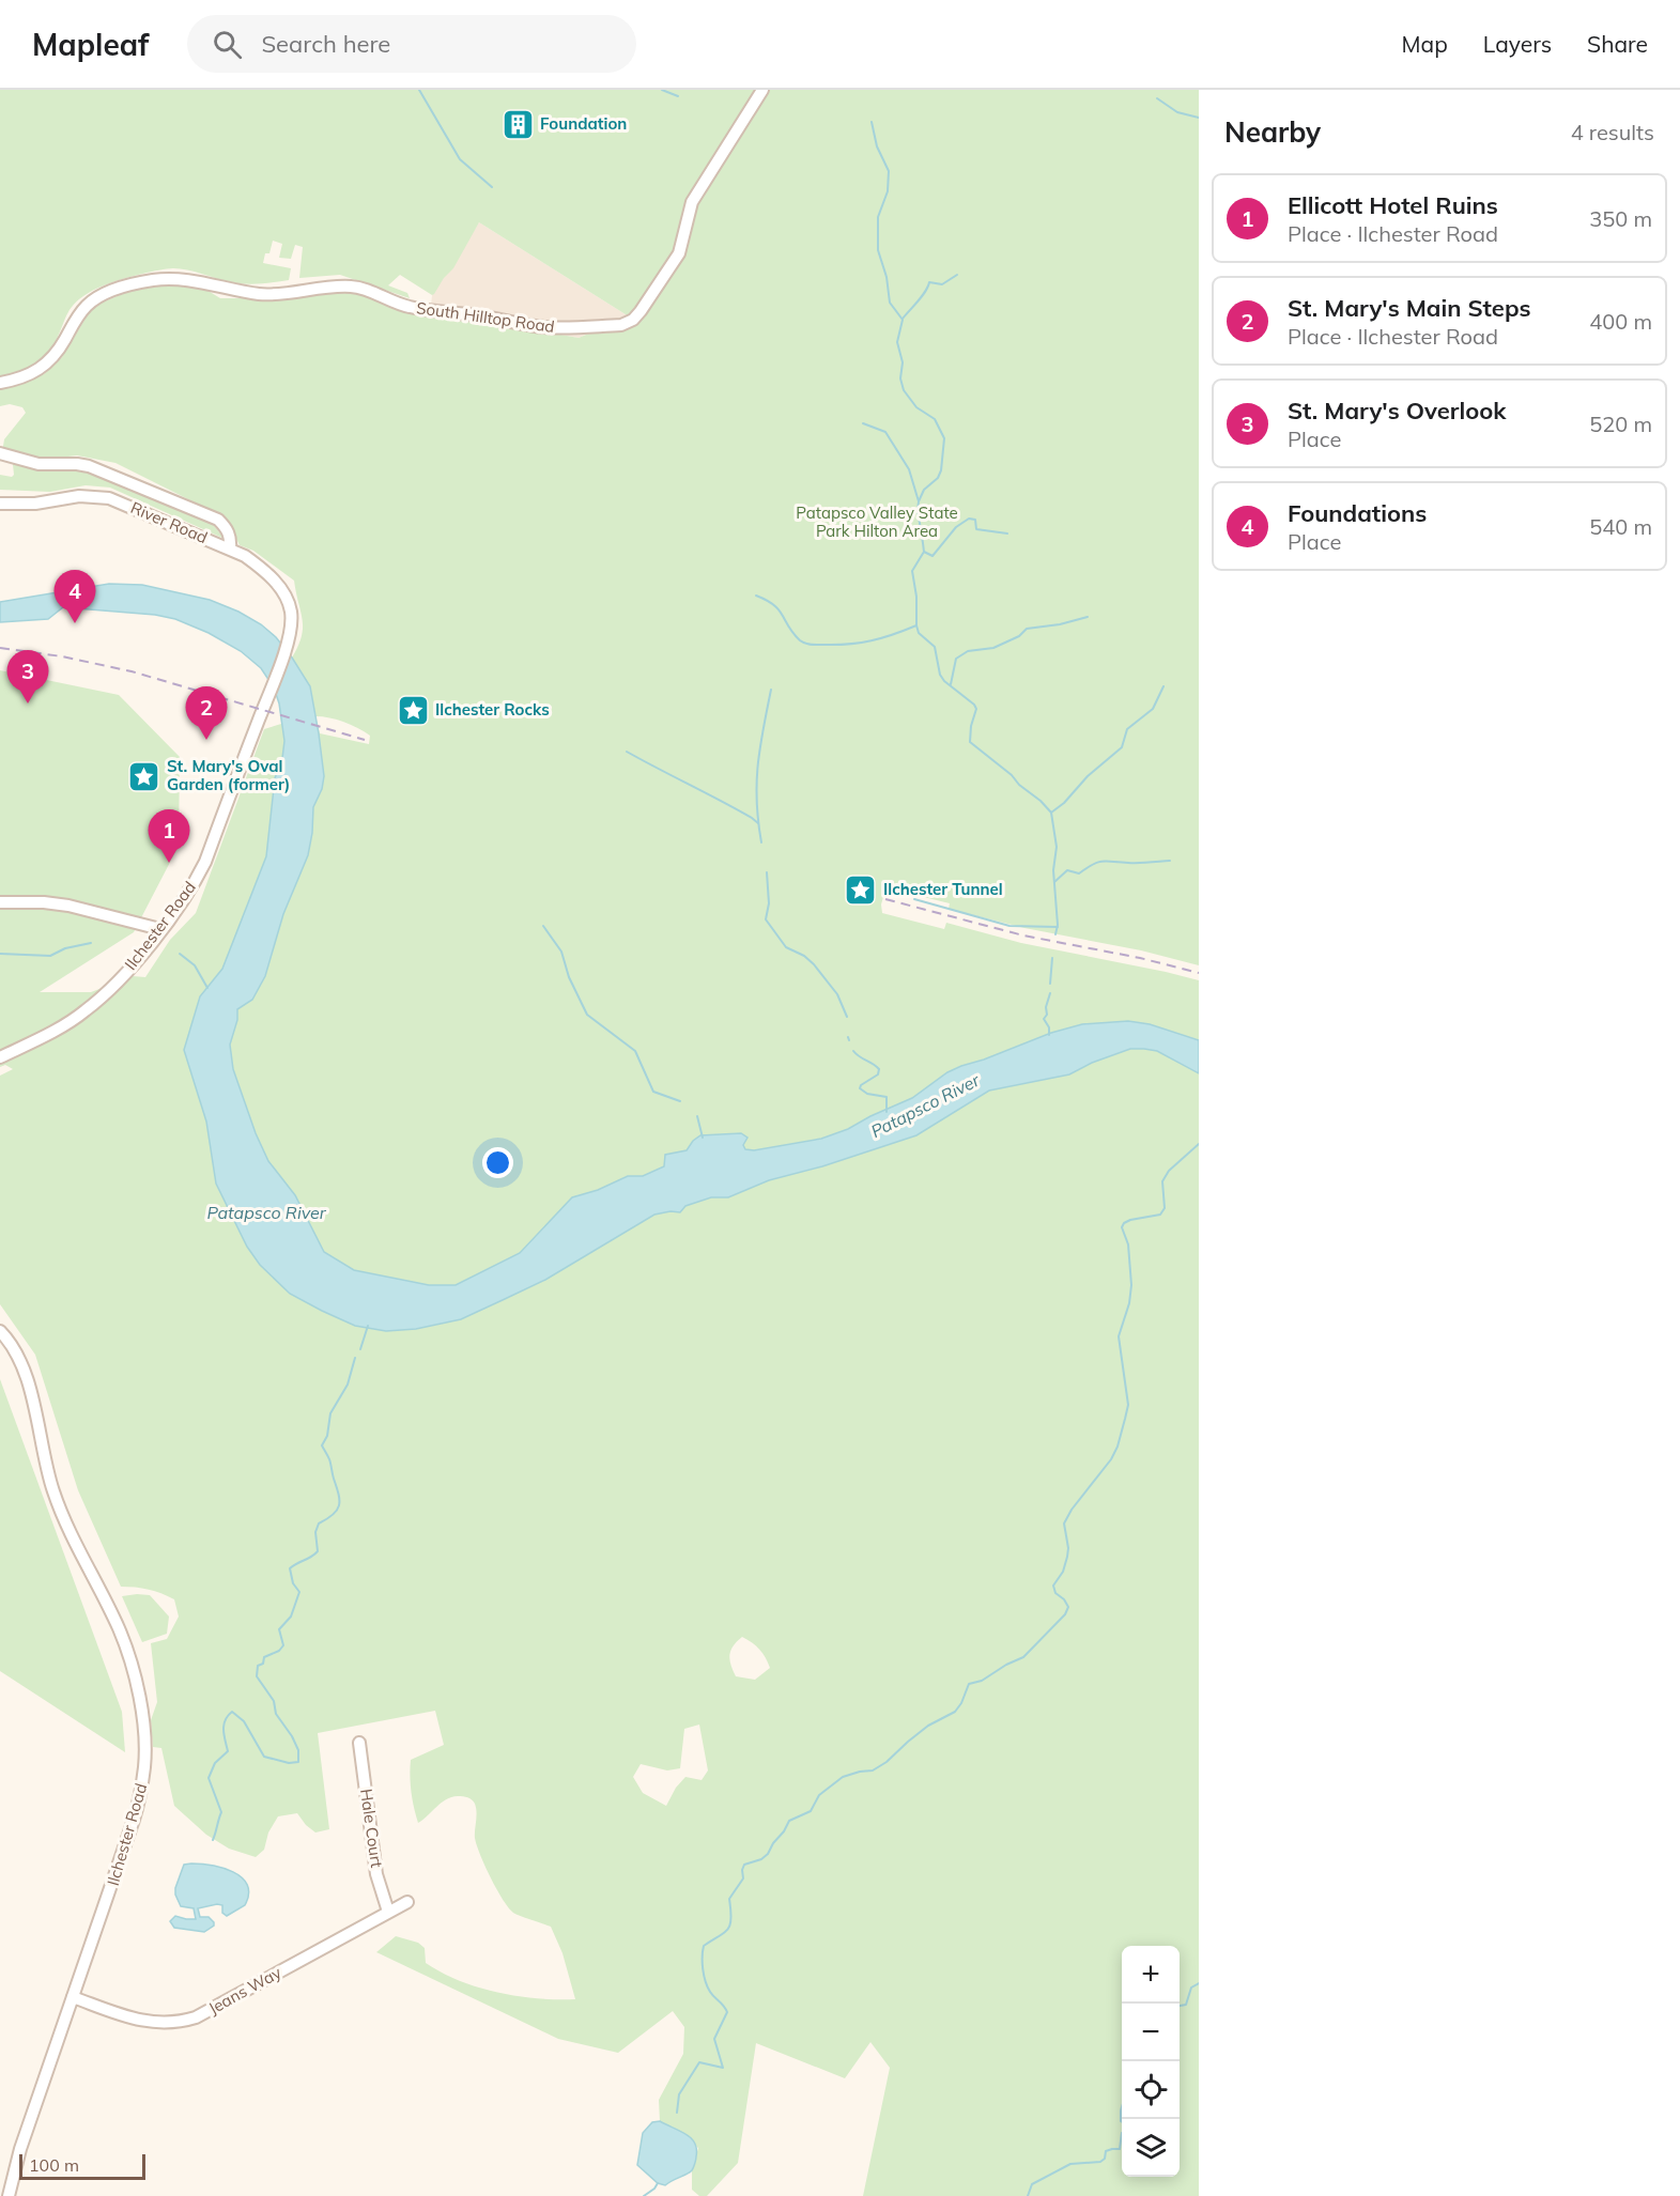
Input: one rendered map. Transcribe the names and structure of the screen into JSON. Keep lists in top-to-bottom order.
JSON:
{
  "streets": {
    "street": [
      "South Hilltop Road",
      "River Road",
      "Ilchester Road",
      "Hale Court",
      "Jeans Way"
    ]
  },
  "crossings": [
    ["River Road", "Ilchester Road"],
    ["Ilchester Road", "Jeans Way"],
    ["Hale Court", "Jeans Way"]
  ],
  "water": ["Patapsco River"],
  "parks": ["Patapsco Valley State Park Hilton Area"],
  "places": {
    "building": ["Foundation"],
    "place": ["Ilchester Rocks", "St. Mary's Oval Garden (former)", "Ilchester Tunnel"]
  },
  "scale_bar": "100 m",
  "page": {
    "header": "Mapleaf",
    "search": "Search here",
    "nav": ["Map", "Layers", "Share"],
    "heading": ["Nearby", "4 results"],
    "list": [
      {
        "mark": "1",
        "name": "Ellicott Hotel Ruins",
        "note": "Place · Ilchester Road",
        "value": "350 m"
      },
      {
        "mark": "2",
        "name": "St. Mary's Main Steps",
        "note": "Place · Ilchester Road",
        "value": "400 m"
      },
      {
        "mark": "3",
        "name": "St. Mary's Overlook",
        "note": "Place",
        "value": "520 m"
      },
      {
        "mark": "4",
        "name": "Foundations",
        "note": "Place",
        "value": "540 m"
      }
    ],
    "pins": [
      "4",
      "3",
      "2",
      "1"
    ],
    "map_buttons": ["+", "−"],
    "scale": "100 m"
  }
}
